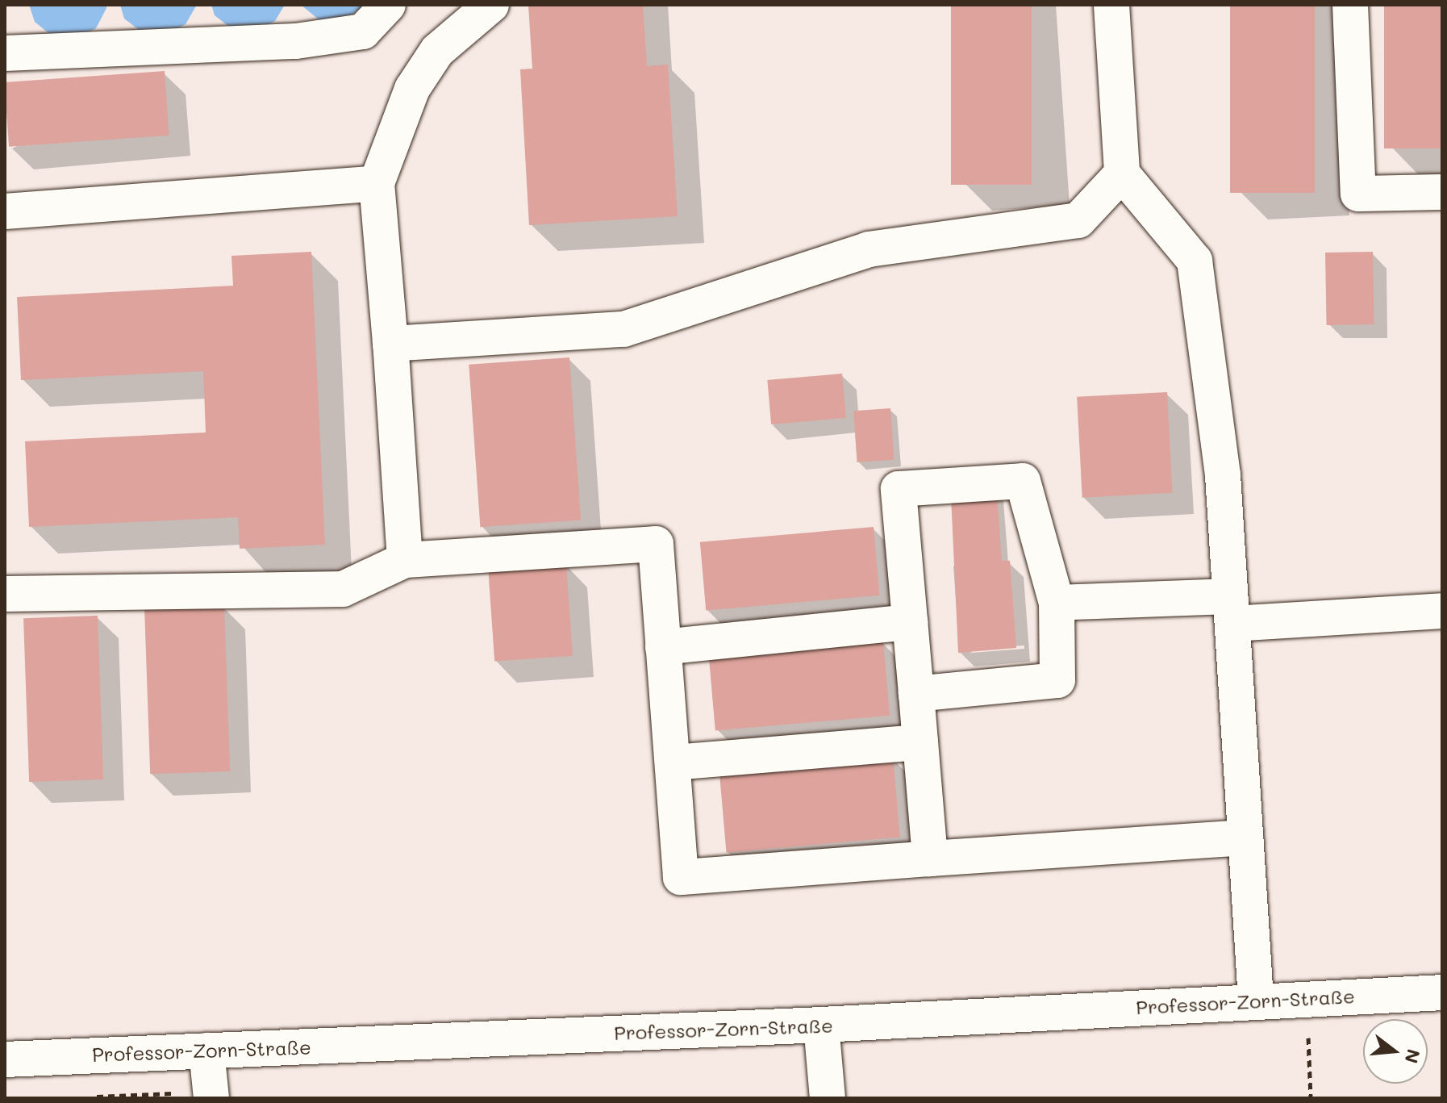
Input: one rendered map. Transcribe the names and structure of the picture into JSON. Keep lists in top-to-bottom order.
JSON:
{
  "streets": {
    "street": ["Professor-Zorn-Straße"]
  },
  "north": "right"
}
